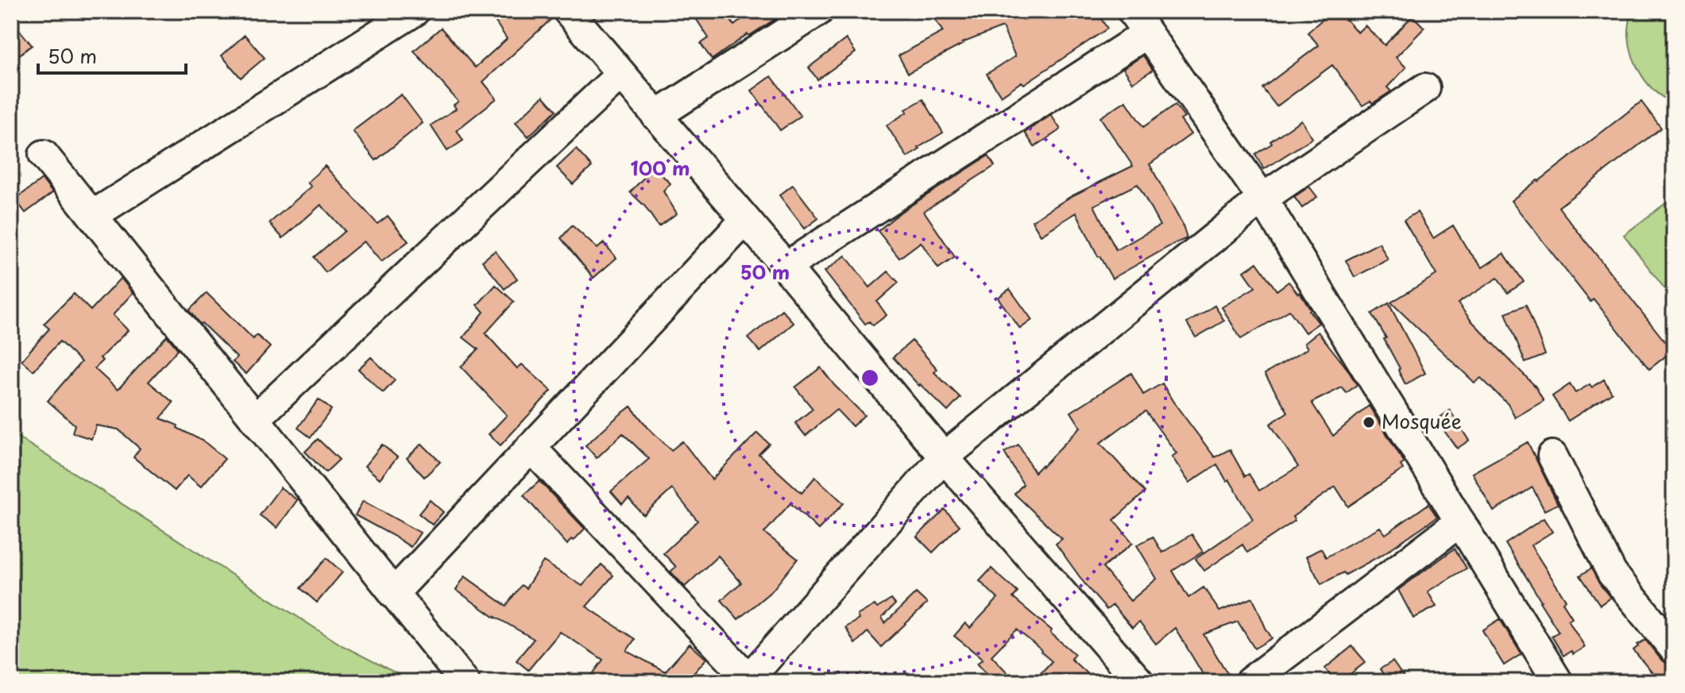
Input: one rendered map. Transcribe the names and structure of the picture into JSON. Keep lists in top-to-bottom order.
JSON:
{
  "places": ["Mosquée"],
  "scale_bar": "50 m",
  "rings": ["100 m", "50 m"]
}
